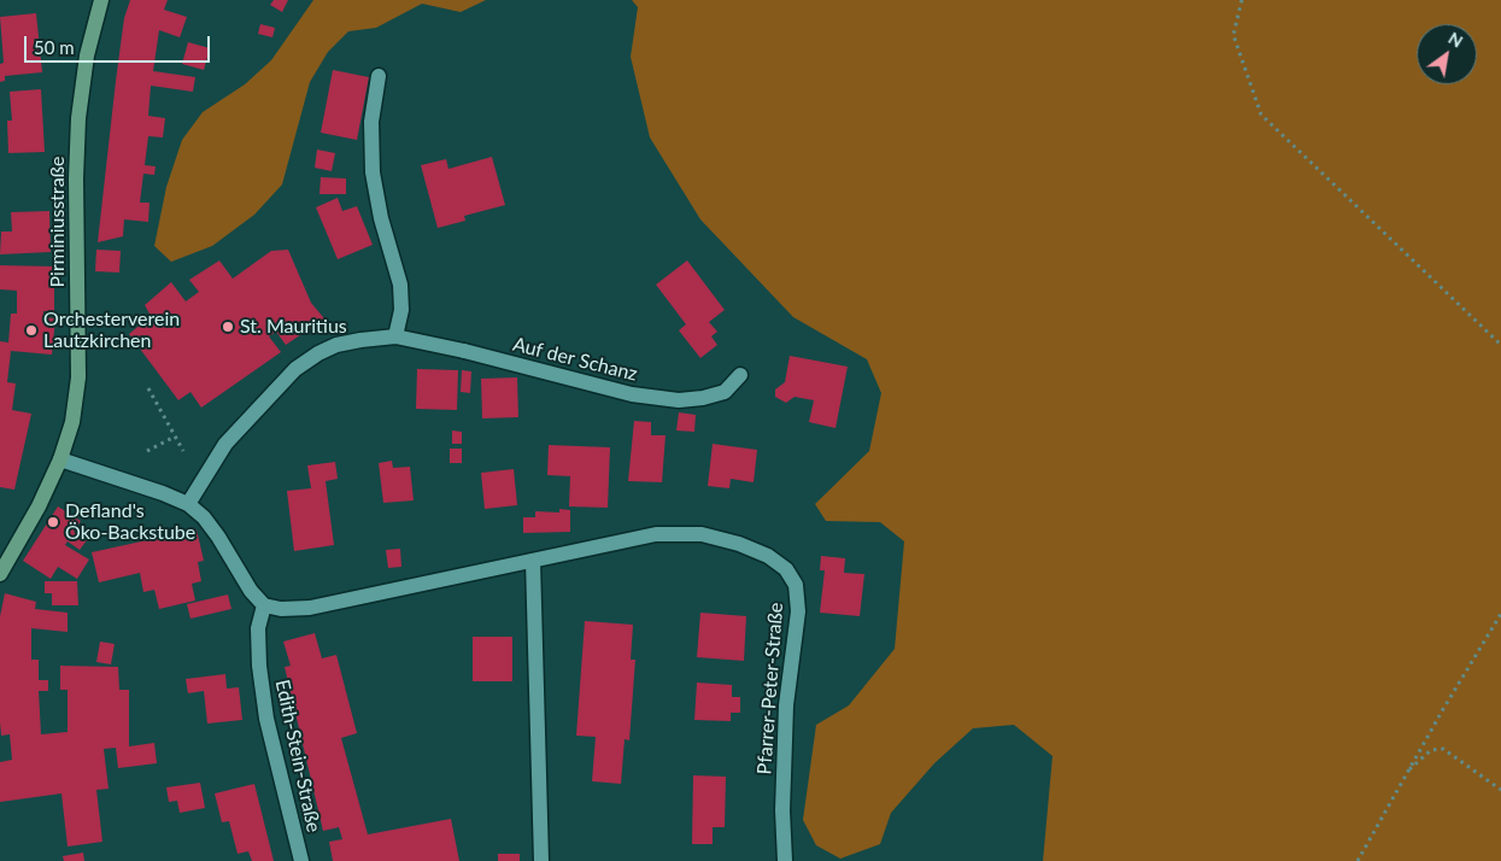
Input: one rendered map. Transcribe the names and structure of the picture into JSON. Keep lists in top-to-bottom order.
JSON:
{
  "streets": {
    "main road": ["Pirminiusstraße"],
    "street": ["Auf der Schanz", "Pfarrer-Peter-Straße", "Edith-Stein-Straße"]
  },
  "crossings": [
    ["Pfarrer-Peter-Straße", "Edith-Stein-Straße"]
  ],
  "places": ["St. Mauritius", "Orchesterverein Lautzkirchen", "Defland's Öko-Backstube"],
  "scale_bar": "50 m",
  "north": "top right"
}
